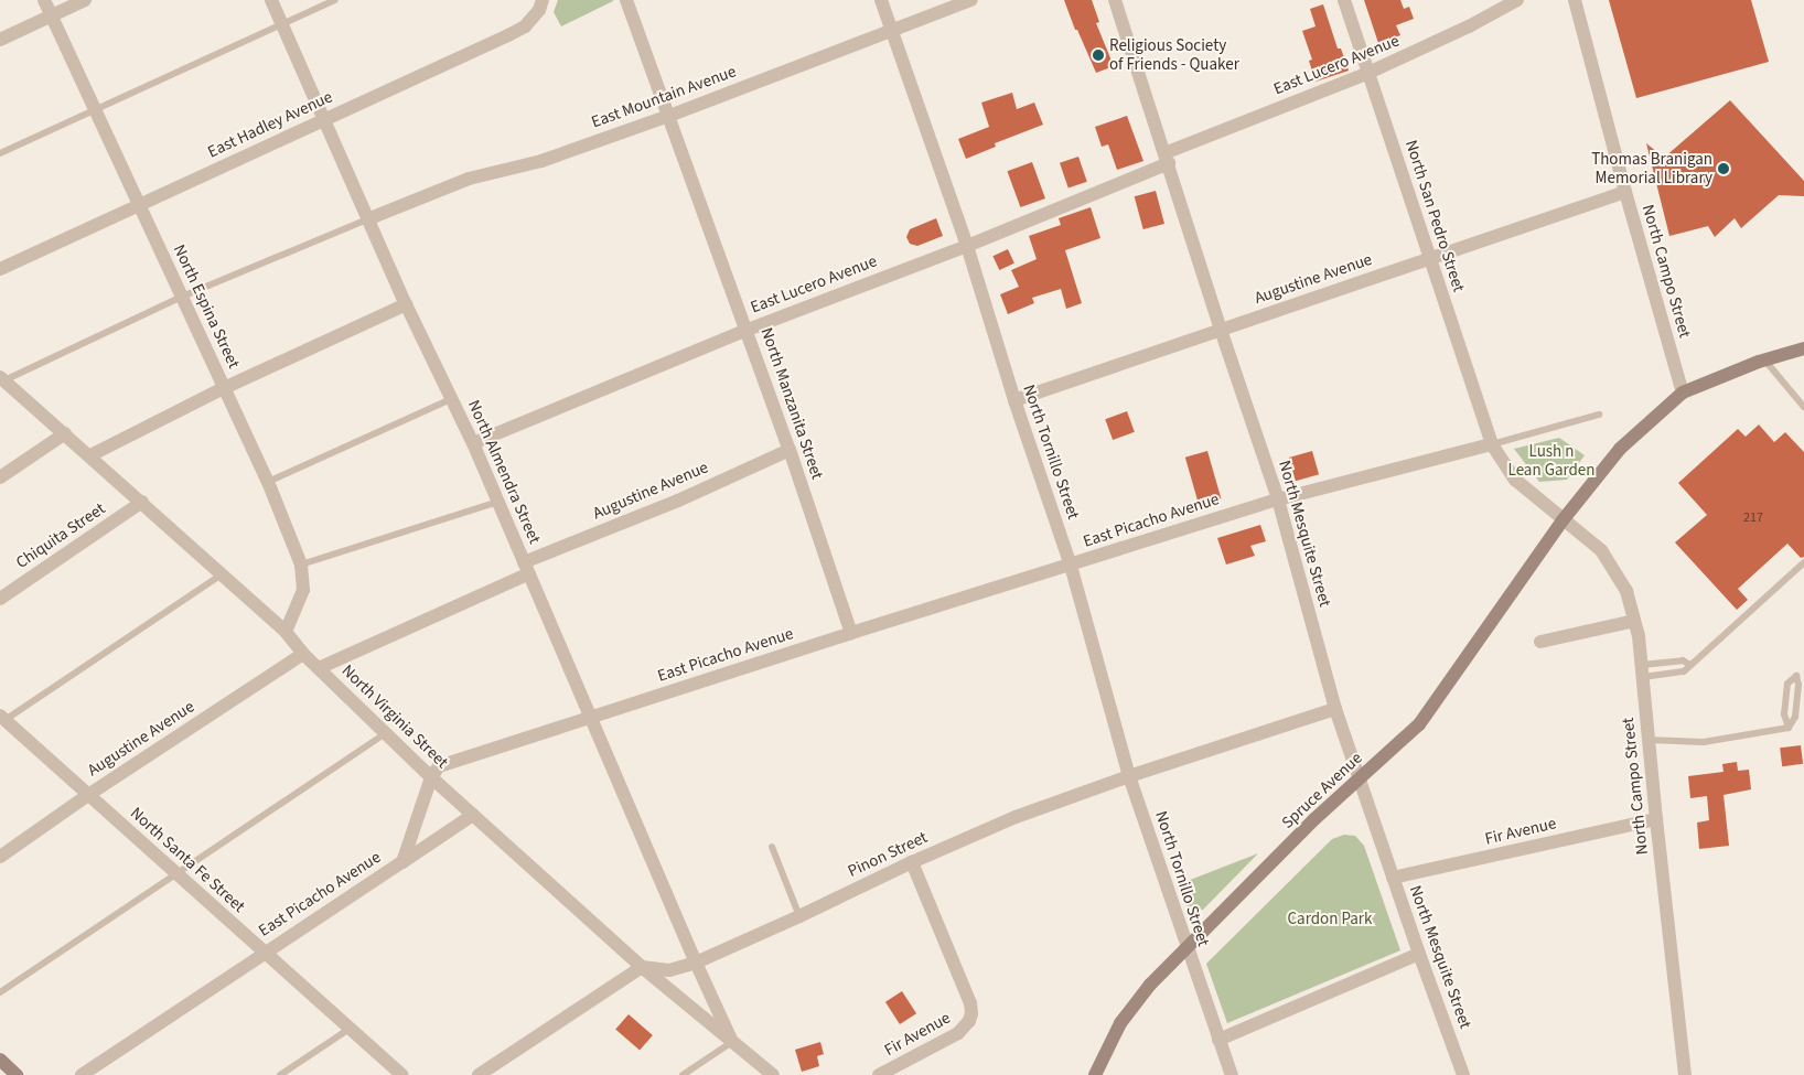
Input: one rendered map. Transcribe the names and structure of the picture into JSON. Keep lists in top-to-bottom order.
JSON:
{
  "streets": {
    "main road": ["Spruce Avenue"],
    "street": [
      "East Lucero Avenue",
      "East Mountain Avenue",
      "East Hadley Avenue",
      "North San Pedro Street",
      "North Campo Street",
      "Augustine Avenue",
      "North Espina Street",
      "North Manzanita Street",
      "North Tornillo Street",
      "North Almendra Street",
      "East Picacho Avenue",
      "North Mesquite Street",
      "Chiquita Street",
      "North Virginia Street",
      "Fir Avenue",
      "Pinon Street",
      "North Santa Fe Street"
    ]
  },
  "crossings": [
    ["East Lucero Avenue", "North San Pedro Street"],
    ["East Lucero Avenue", "North Manzanita Street"],
    ["East Lucero Avenue", "North Tornillo Street"],
    ["East Lucero Avenue", "North Almendra Street"],
    ["East Lucero Avenue", "North Mesquite Street"],
    ["East Mountain Avenue", "North Manzanita Street"],
    ["East Mountain Avenue", "North Tornillo Street"],
    ["East Mountain Avenue", "North Almendra Street"],
    ["East Hadley Avenue", "North Espina Street"],
    ["East Hadley Avenue", "North Almendra Street"],
    ["North San Pedro Street", "Augustine Avenue"],
    ["North San Pedro Street", "East Picacho Avenue"],
    ["North Campo Street", "Augustine Avenue"],
    ["North Campo Street", "Spruce Avenue"],
    ["North Campo Street", "Fir Avenue"],
    ["Augustine Avenue", "North Manzanita Street"],
    ["Augustine Avenue", "North Tornillo Street"],
    ["Augustine Avenue", "North Almendra Street"],
    ["Augustine Avenue", "North Mesquite Street"],
    ["Augustine Avenue", "North Virginia Street"],
    ["Augustine Avenue", "North Santa Fe Street"],
    ["North Espina Street", "North Virginia Street"],
    ["North Manzanita Street", "East Picacho Avenue"],
    ["North Tornillo Street", "East Picacho Avenue"],
    ["North Tornillo Street", "Spruce Avenue"],
    ["North Tornillo Street", "Pinon Street"],
    ["North Almendra Street", "East Picacho Avenue"],
    ["North Almendra Street", "North Virginia Street"],
    ["North Almendra Street", "Pinon Street"],
    ["East Picacho Avenue", "North Mesquite Street"],
    ["East Picacho Avenue", "North Virginia Street"],
    ["East Picacho Avenue", "North Santa Fe Street"],
    ["North Mesquite Street", "Spruce Avenue"],
    ["North Mesquite Street", "Fir Avenue"],
    ["North Mesquite Street", "Pinon Street"],
    ["Chiquita Street", "North Virginia Street"],
    ["North Virginia Street", "Pinon Street"],
    ["Fir Avenue", "Pinon Street"]
  ],
  "parks": ["Lush n Lean Garden", "Cardon Park"],
  "places": ["Religious Society of Friends - Quaker", "Thomas Branigan Memorial Library"],
  "house_numbers": ["217"]
}
